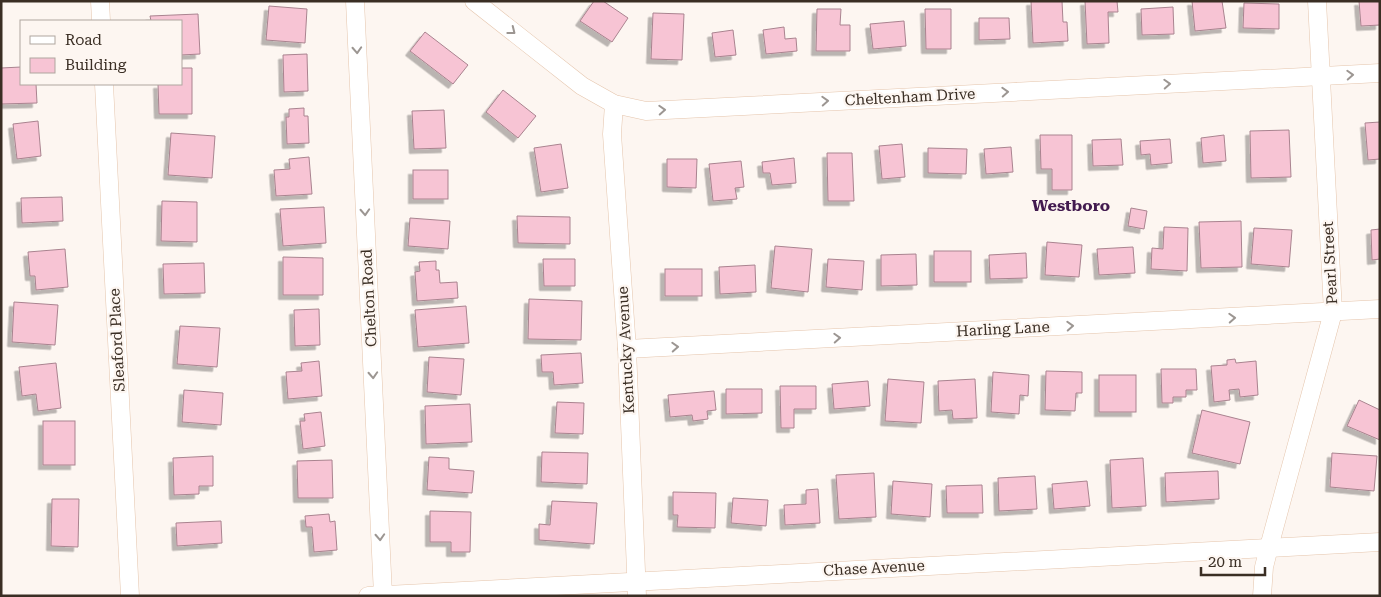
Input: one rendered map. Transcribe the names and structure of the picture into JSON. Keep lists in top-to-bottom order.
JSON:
{
  "streets": {
    "street": [
      "Cheltenham Drive",
      "Pearl Street",
      "Chelton Road",
      "Harling Lane",
      "Sleaford Place",
      "Kentucky Avenue",
      "Chase Avenue"
    ]
  },
  "crossings": [
    ["Cheltenham Drive", "Pearl Street"],
    ["Cheltenham Drive", "Kentucky Avenue"],
    ["Pearl Street", "Harling Lane"],
    ["Pearl Street", "Chase Avenue"],
    ["Chelton Road", "Chase Avenue"],
    ["Harling Lane", "Kentucky Avenue"],
    ["Kentucky Avenue", "Chase Avenue"]
  ],
  "one_way": ["Cheltenham Drive", "Chelton Road", "Harling Lane"],
  "districts": ["Westboro"],
  "legend": ["Road", "Building"],
  "scale_bar": "20 m"
}
